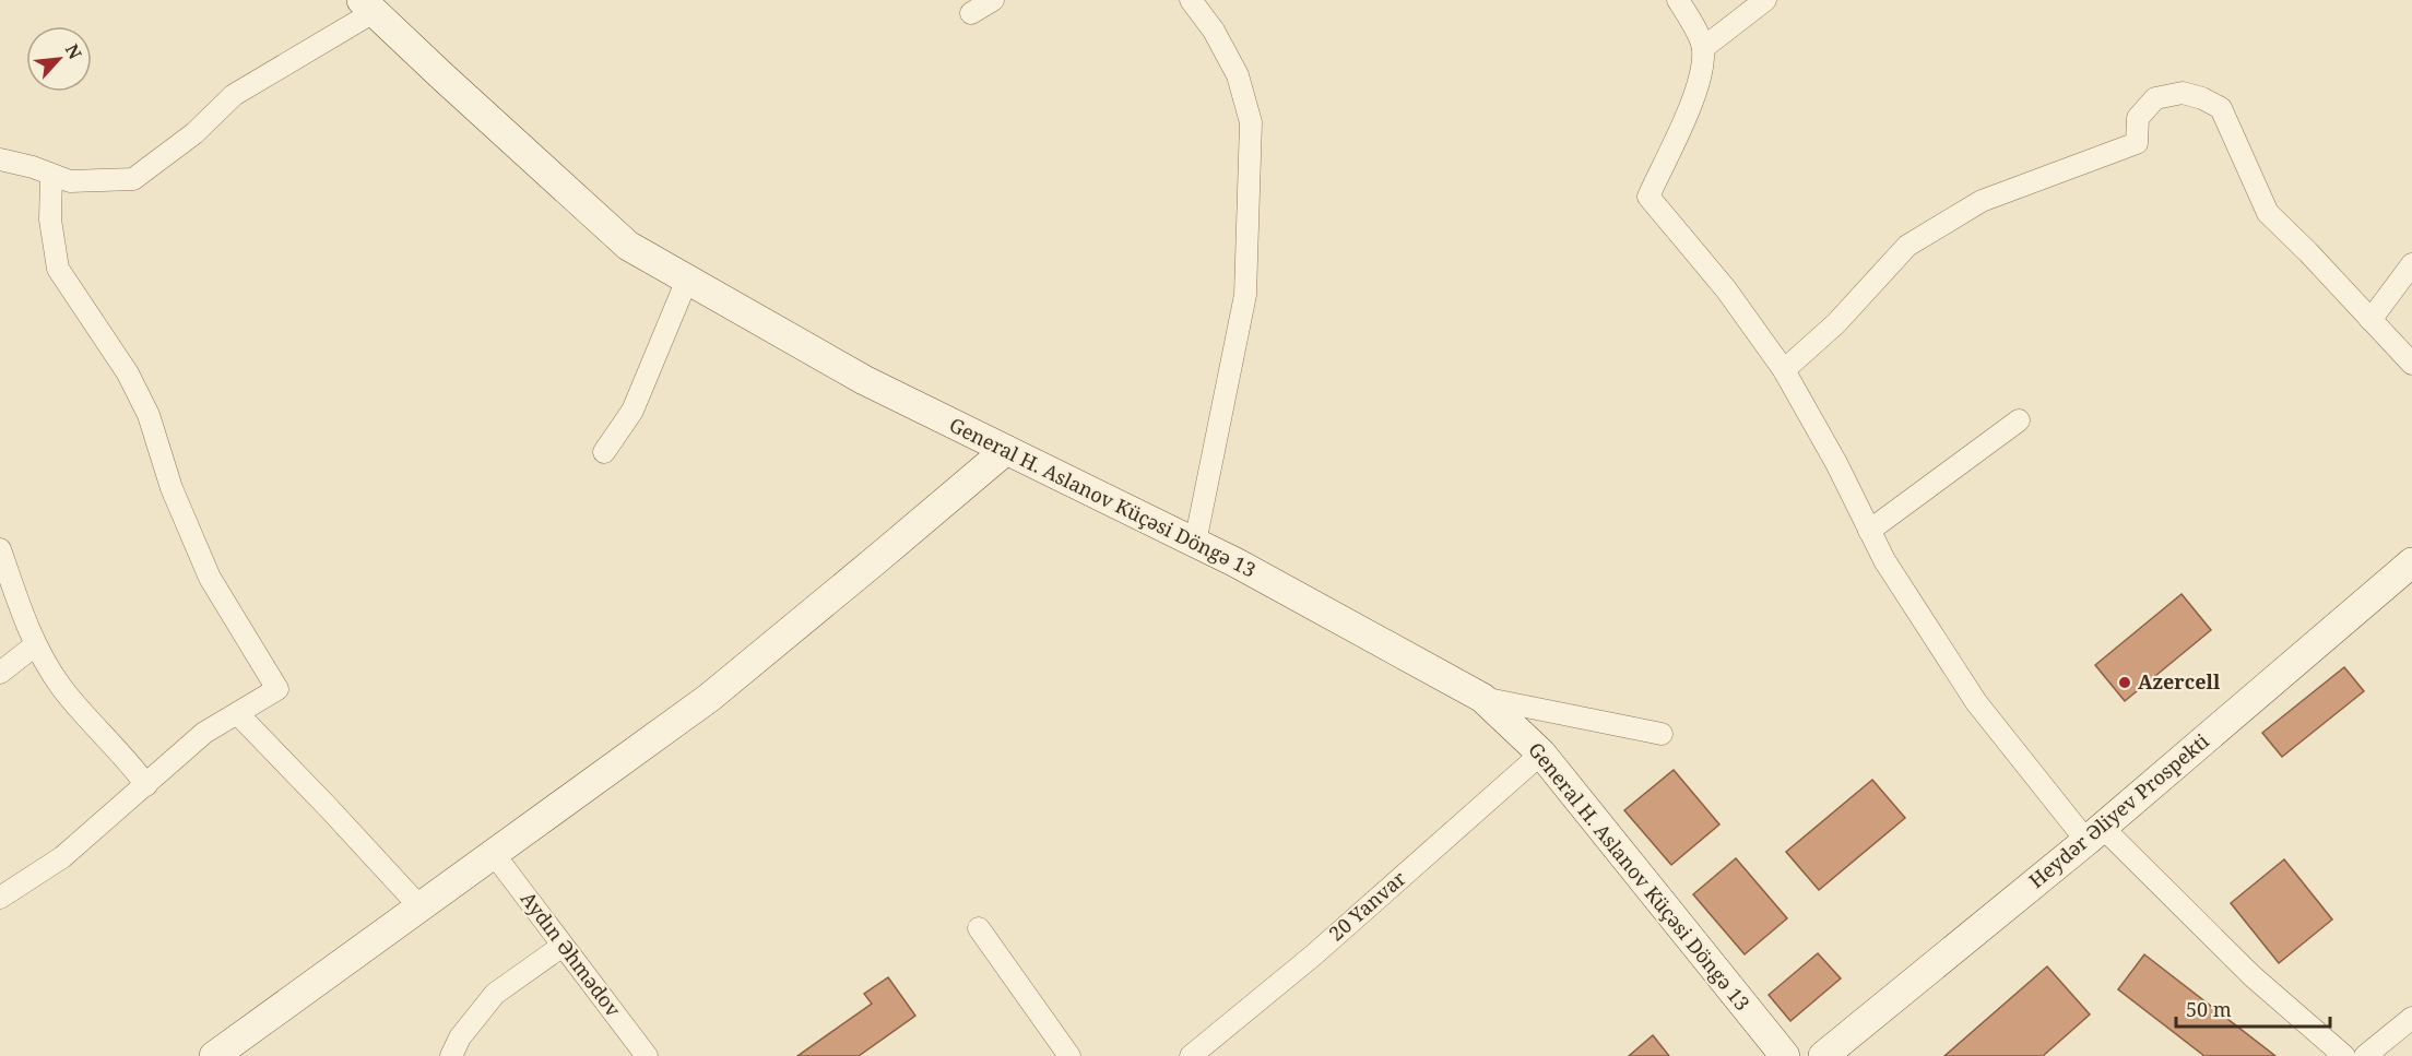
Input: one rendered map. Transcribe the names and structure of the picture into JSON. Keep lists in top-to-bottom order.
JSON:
{
  "streets": {
    "main road": ["General H. Aslanov Küçəsi Döngə 13", "Heydər Əliyev Prospekti"],
    "street": ["20 Yanvar", "Aydın Əhmədov"]
  },
  "crossings": [
    ["General H. Aslanov Küçəsi Döngə 13", "20 Yanvar"]
  ],
  "places": ["Azercell"],
  "scale_bar": "50 m",
  "north": "top right"
}
